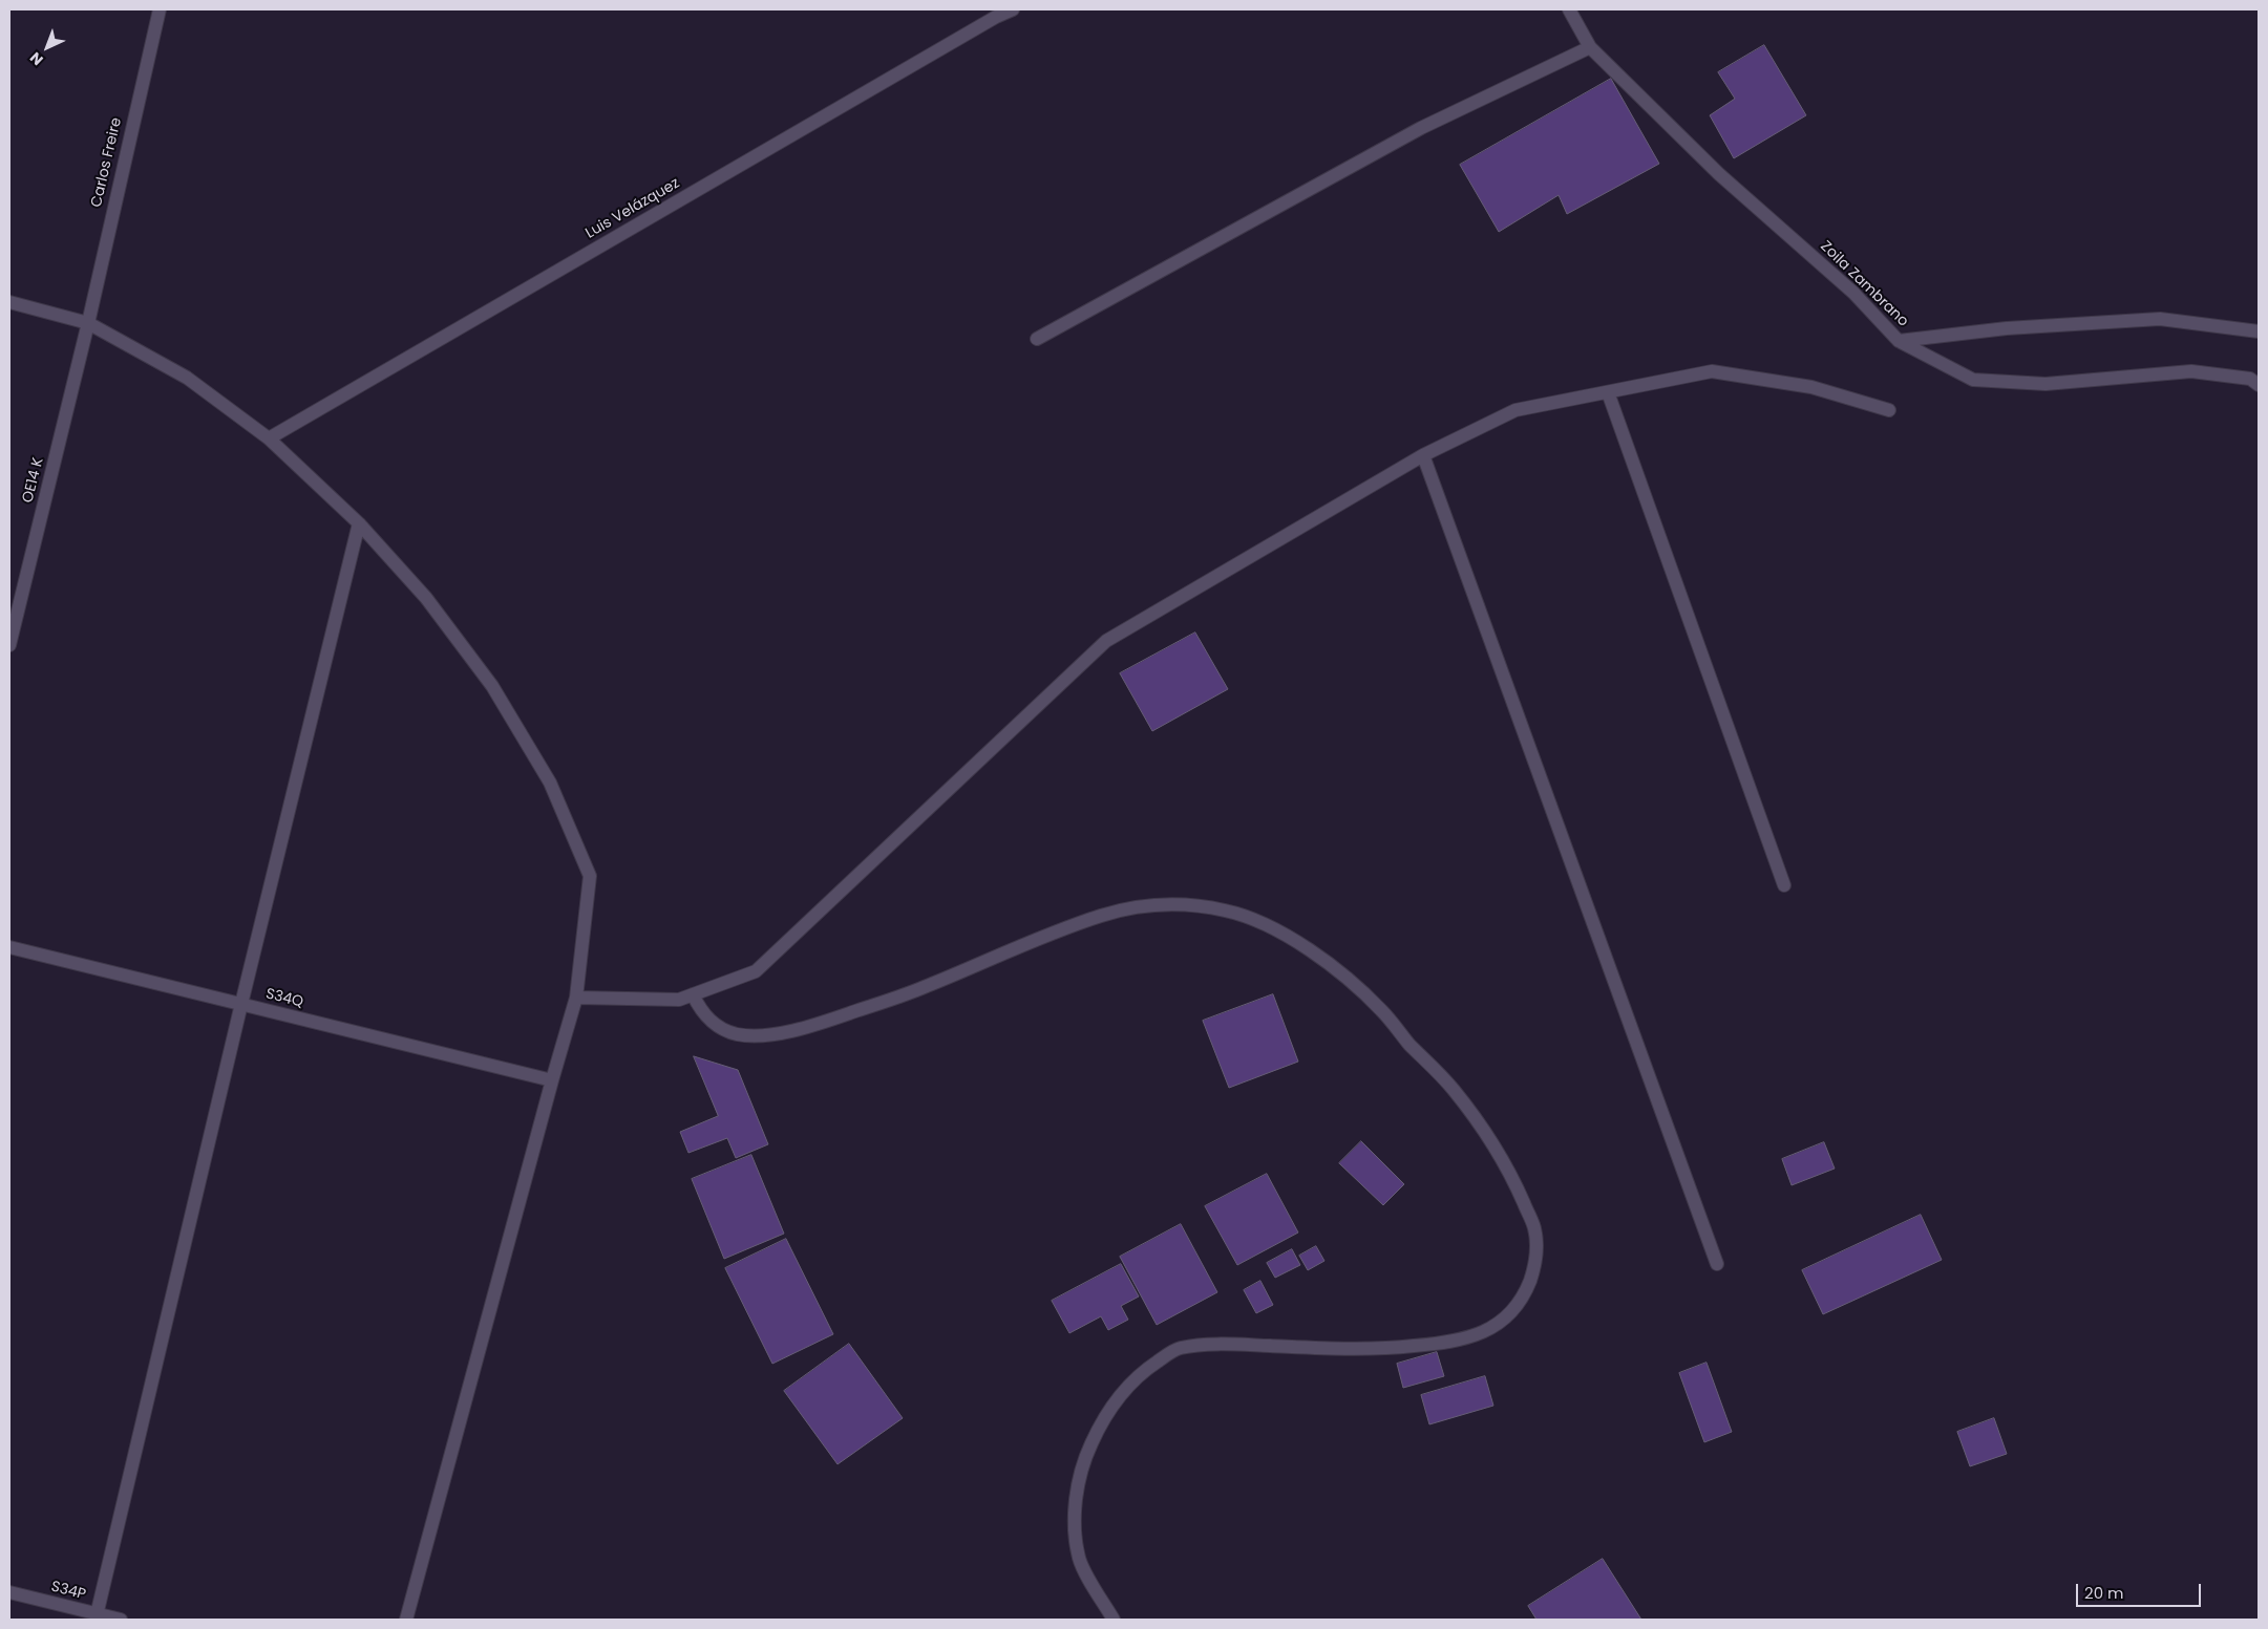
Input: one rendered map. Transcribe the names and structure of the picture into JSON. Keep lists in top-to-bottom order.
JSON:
{
  "streets": {
    "street": [
      "Carlos Freire",
      "Luis Velázquez",
      "Zoila Zambrano",
      "OE14 K",
      "S34Q",
      "S34P"
    ]
  },
  "crossings": [
    ["Carlos Freire", "OE14 K"]
  ],
  "scale_bar": "20 m",
  "north": "bottom left"
}
